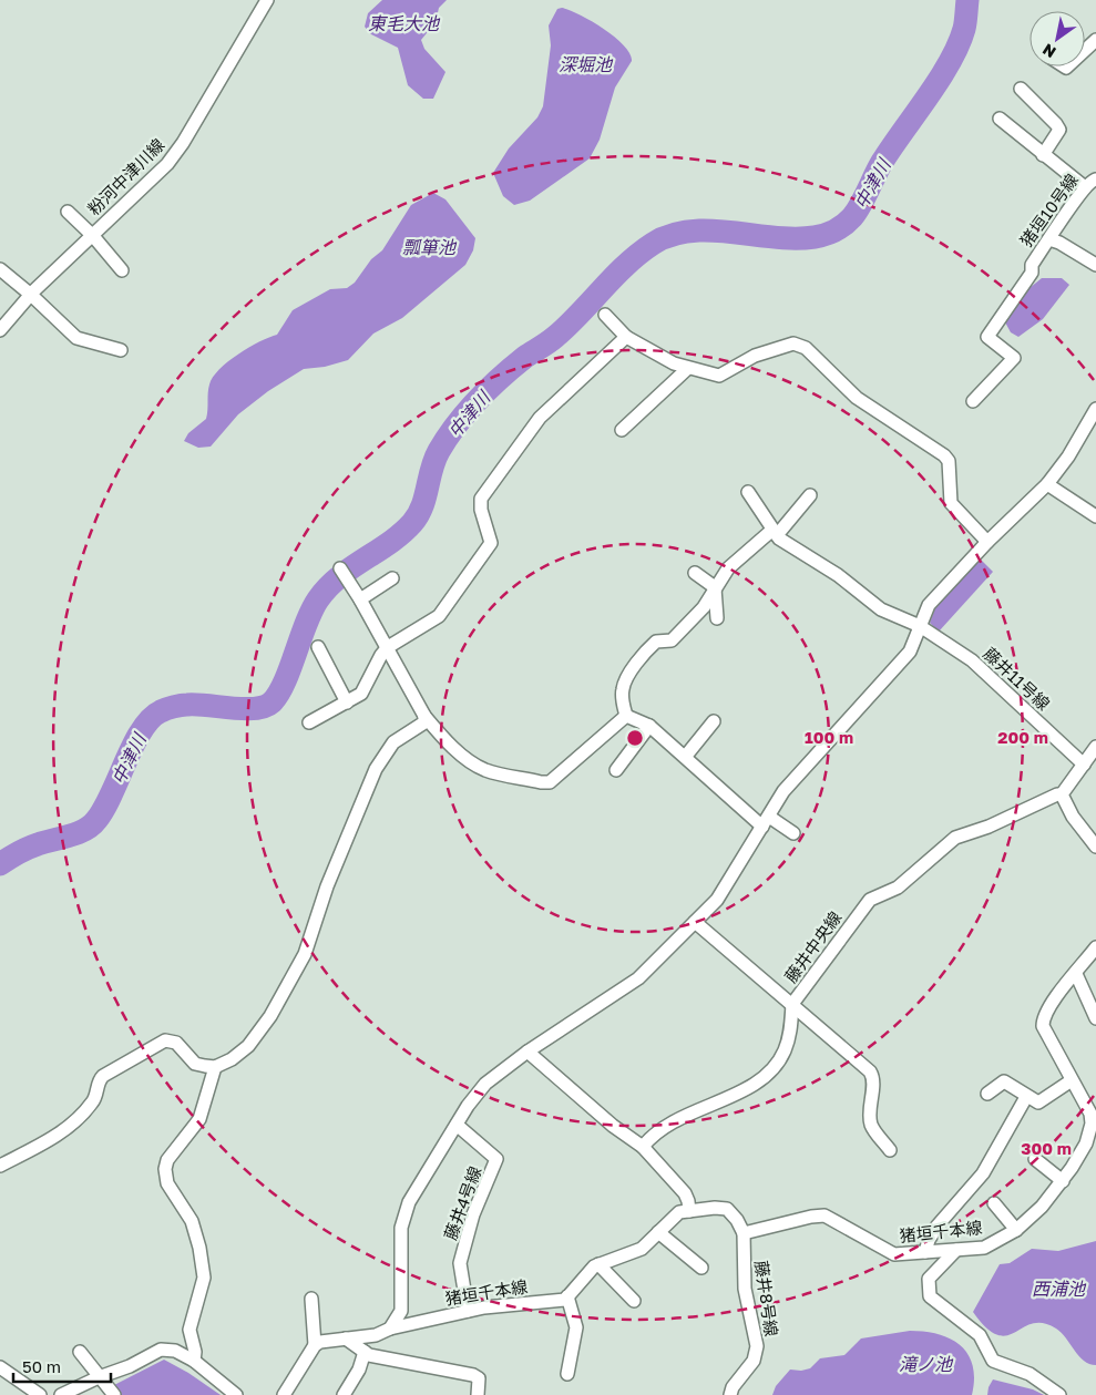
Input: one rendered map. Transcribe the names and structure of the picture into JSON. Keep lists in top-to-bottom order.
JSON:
{
  "streets": {
    "street": [
      "粉河中津川線",
      "猪垣10号線",
      "藤井11号線",
      "藤井中央線",
      "藤井4号線",
      "猪垣千本線",
      "藤井8号線"
    ]
  },
  "crossings": [
    ["藤井4号線", "猪垣千本線"],
    ["猪垣千本線", "藤井8号線"]
  ],
  "water": [
    "東毛大池",
    "深堀池",
    "中津川",
    "瓢箪池",
    "西浦池",
    "滝ノ池"
  ],
  "scale_bar": "50 m",
  "north": "bottom left",
  "rings": ["100 m", "200 m", "300 m"]
}
